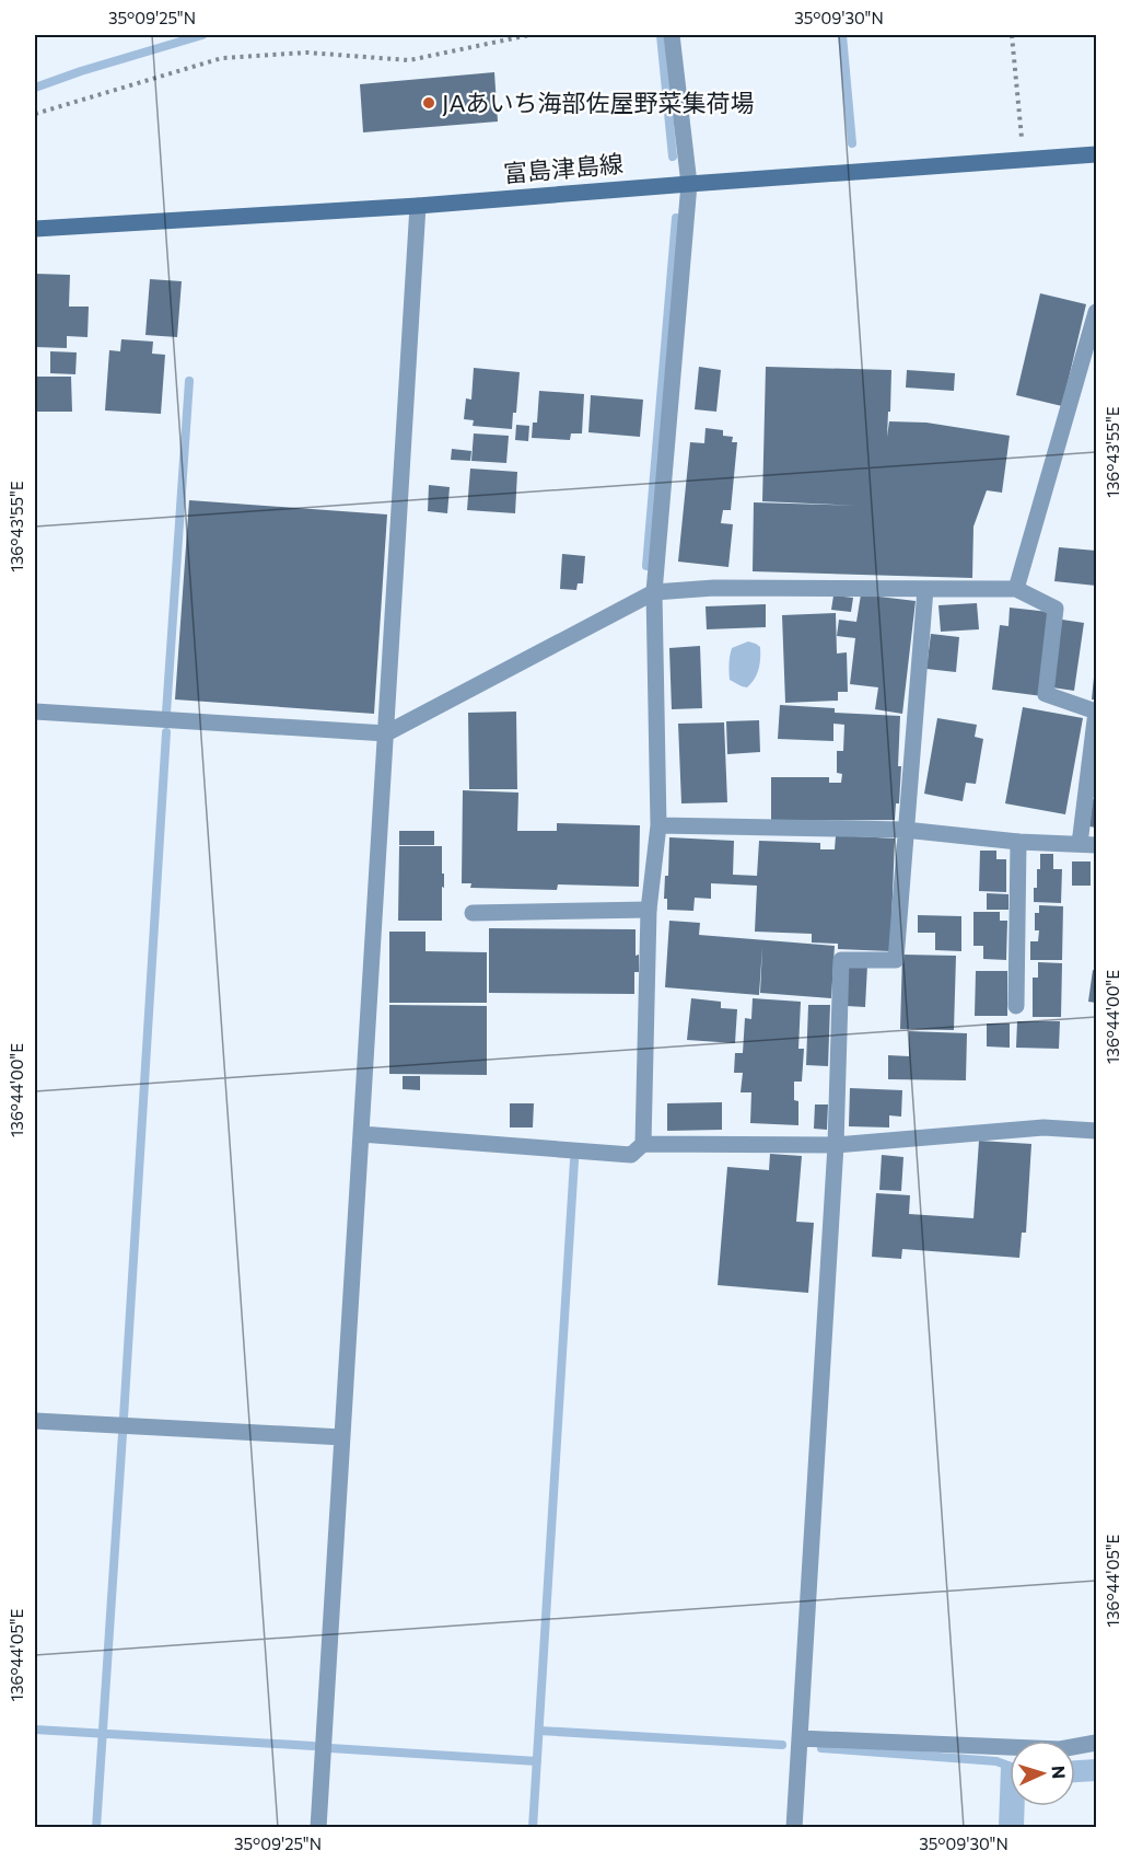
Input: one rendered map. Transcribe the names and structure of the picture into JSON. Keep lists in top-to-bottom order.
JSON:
{
  "streets": {
    "main road": ["富島津島線"]
  },
  "places": ["JAあいち海部佐屋野菜集荷場"],
  "north": "right",
  "coordinates": [
    "35°09'25\"N",
    "35°09'30\"N",
    "136°43'55\"E",
    "136°44'00\"E",
    "136°44'05\"E"
  ]
}
